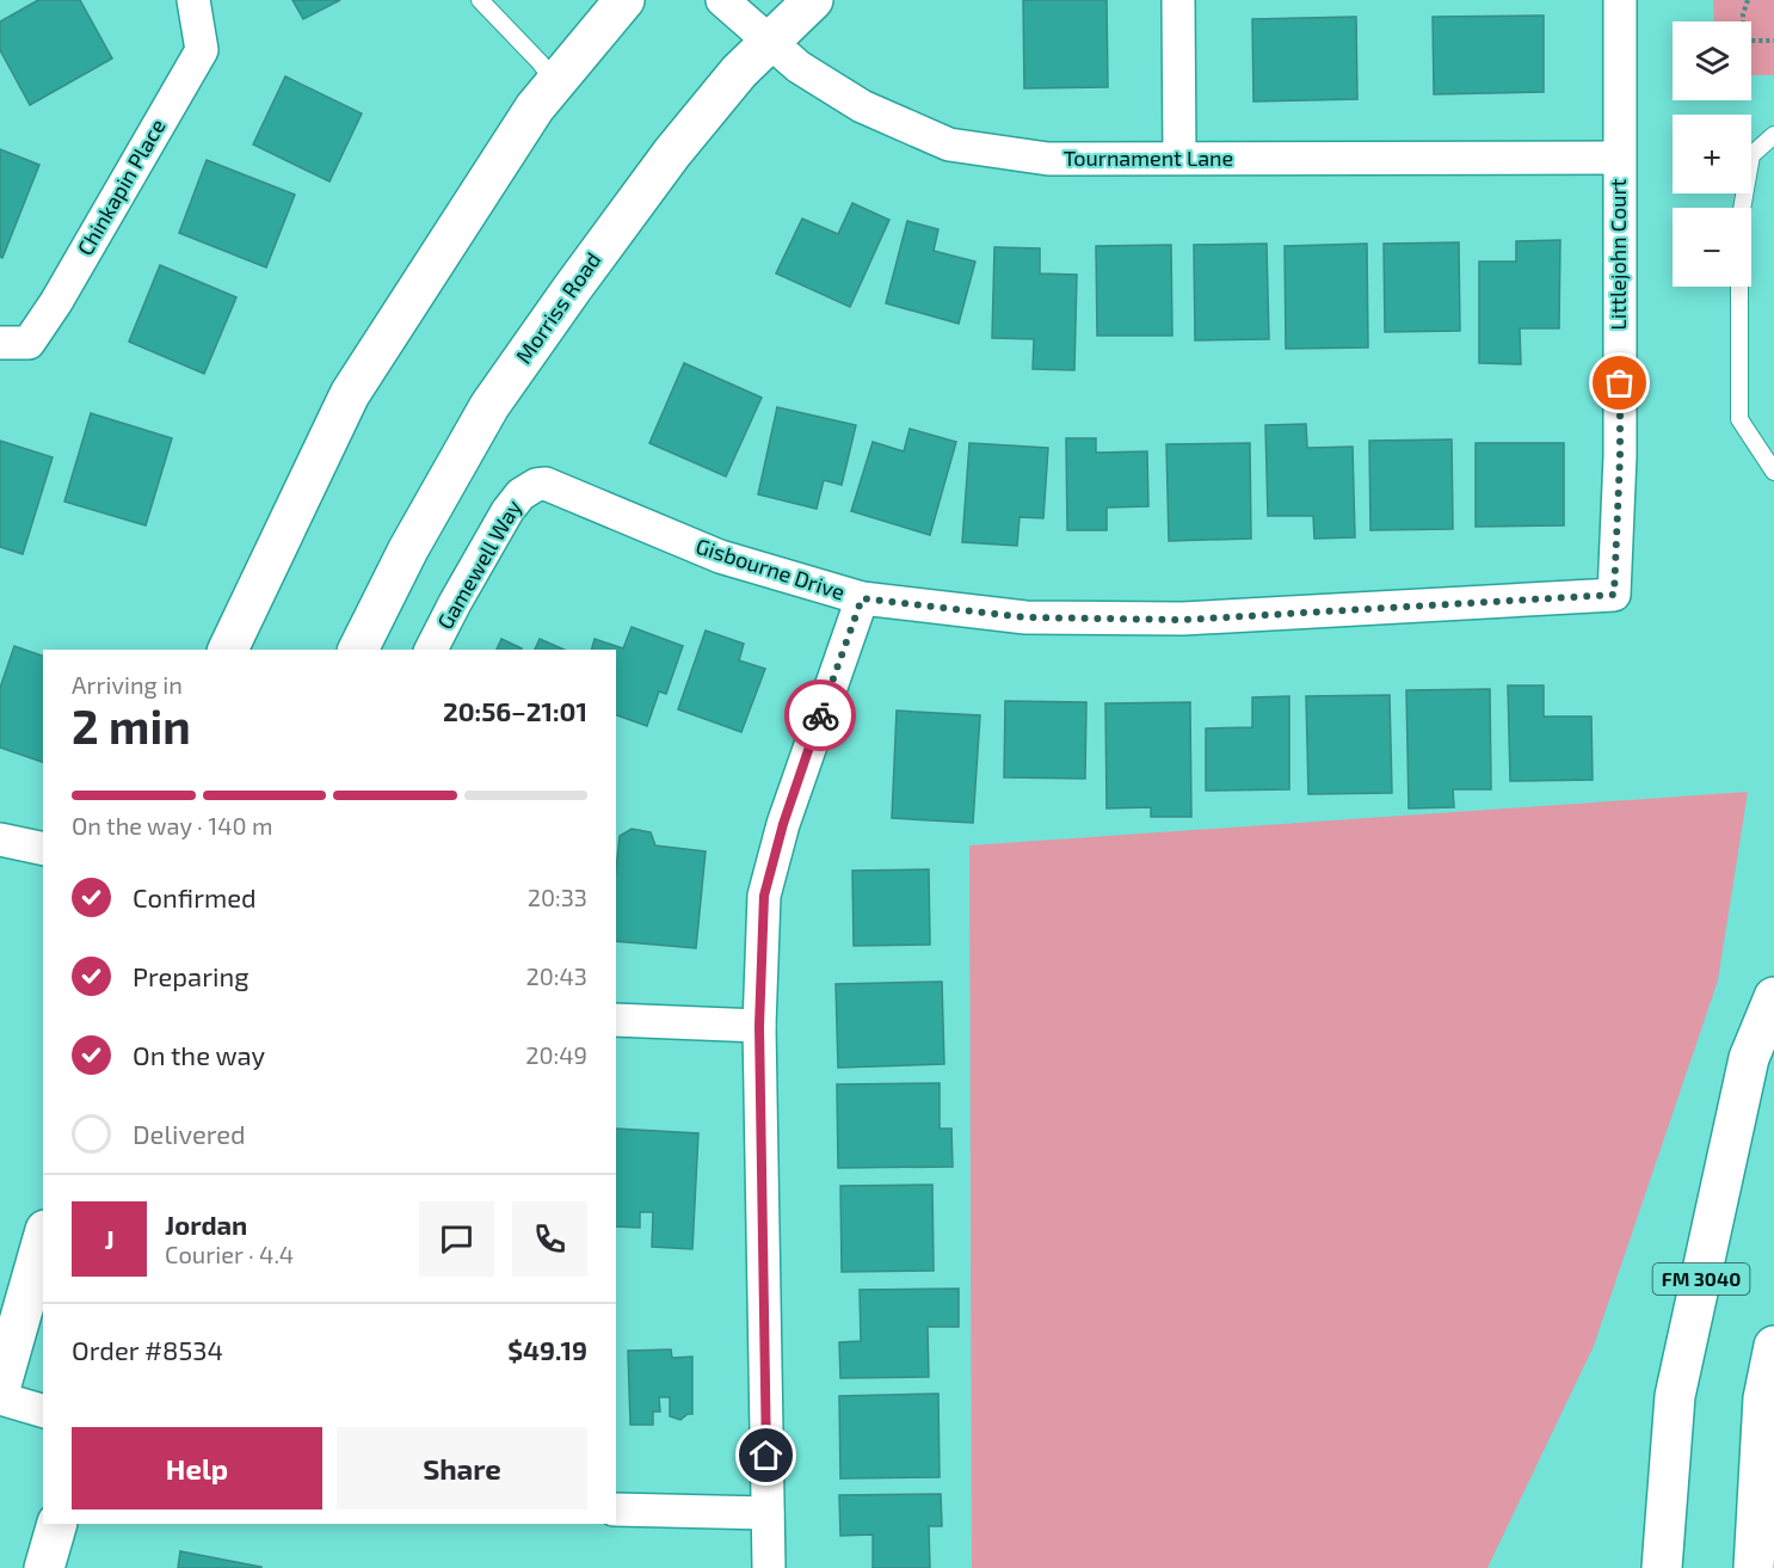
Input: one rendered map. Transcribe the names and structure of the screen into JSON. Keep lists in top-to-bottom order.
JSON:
{
  "streets": {
    "main road": ["Morriss Road", "FM 3040"],
    "street": [
      "Tournament Lane",
      "Chinkapin Place",
      "Littlejohn Court",
      "Gamewell Way",
      "Gisbourne Drive"
    ]
  },
  "crossings": [
    ["Tournament Lane", "Littlejohn Court"],
    ["Tournament Lane", "Morriss Road"],
    ["Littlejohn Court", "Gisbourne Drive"],
    ["Gamewell Way", "Gisbourne Drive"]
  ],
  "page": {
    "map_buttons": ["+", "−"],
    "heading": ["2 min", "Arriving in", "20:56–21:01"],
    "panel": [
      "Jordan",
      "Courier · 4.4",
      "Order #8534",
      "$49.19"
    ],
    "bar": "On the way · 140 m",
    "list": [
      ["Confirmed", "20:33"],
      ["Preparing", "20:43"],
      ["On the way", "20:49"],
      "Delivered"
    ],
    "round": "J",
    "buttons": ["Help", "Share"]
  }
}
